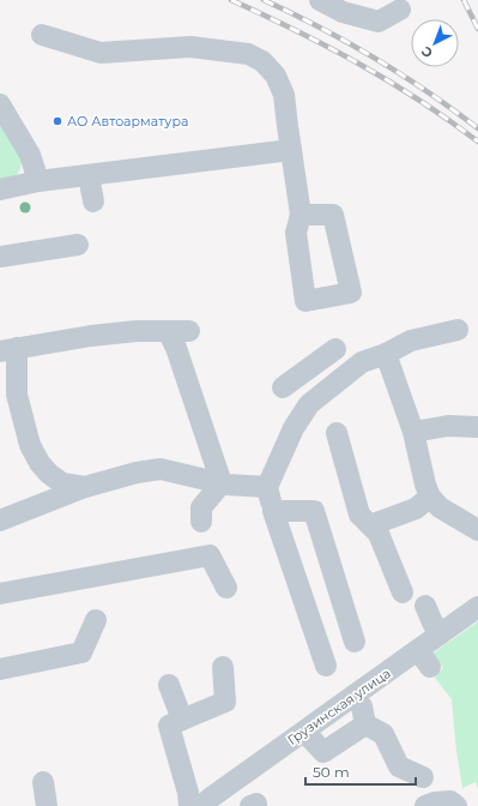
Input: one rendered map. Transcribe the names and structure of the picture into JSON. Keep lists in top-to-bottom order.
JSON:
{
  "streets": {
    "street": ["Грузинская улица"]
  },
  "places": ["АО Автоарматура"],
  "scale_bar": "50 m",
  "north": "bottom left"
}
